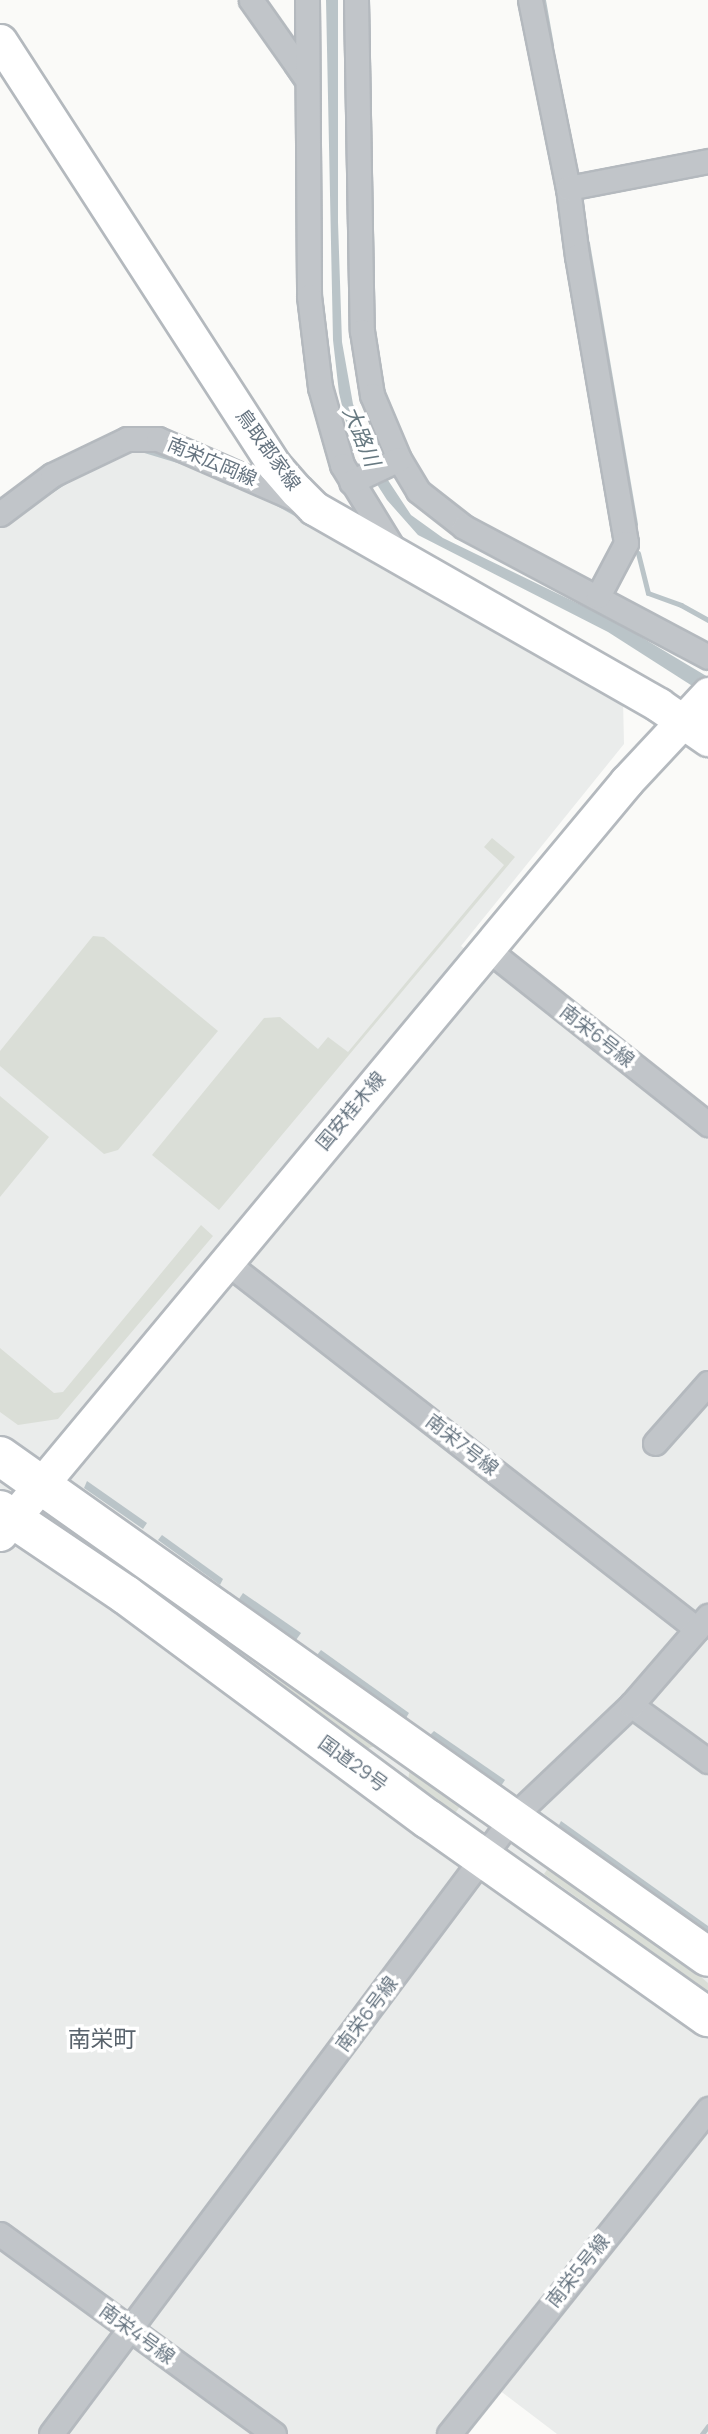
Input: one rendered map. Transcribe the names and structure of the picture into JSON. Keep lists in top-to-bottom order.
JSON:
{
  "streets": {
    "highway": ["国道29号"],
    "main road": ["鳥取郡家線", "国安桂木線"],
    "street": [
      "南栄広岡線",
      "南栄6号線",
      "南栄7号線",
      "南栄5号線",
      "南栄4号線"
    ]
  },
  "crossings": [
    ["鳥取郡家線", "南栄広岡線"],
    ["鳥取郡家線", "国安桂木線"],
    ["南栄6号線", "国安桂木線"],
    ["南栄6号線", "南栄7号線"],
    ["南栄6号線", "国道29号"],
    ["南栄6号線", "南栄4号線"],
    ["国安桂木線", "南栄7号線"],
    ["国安桂木線", "国道29号"]
  ],
  "districts": ["南栄町"],
  "water": ["大路川"]
}
